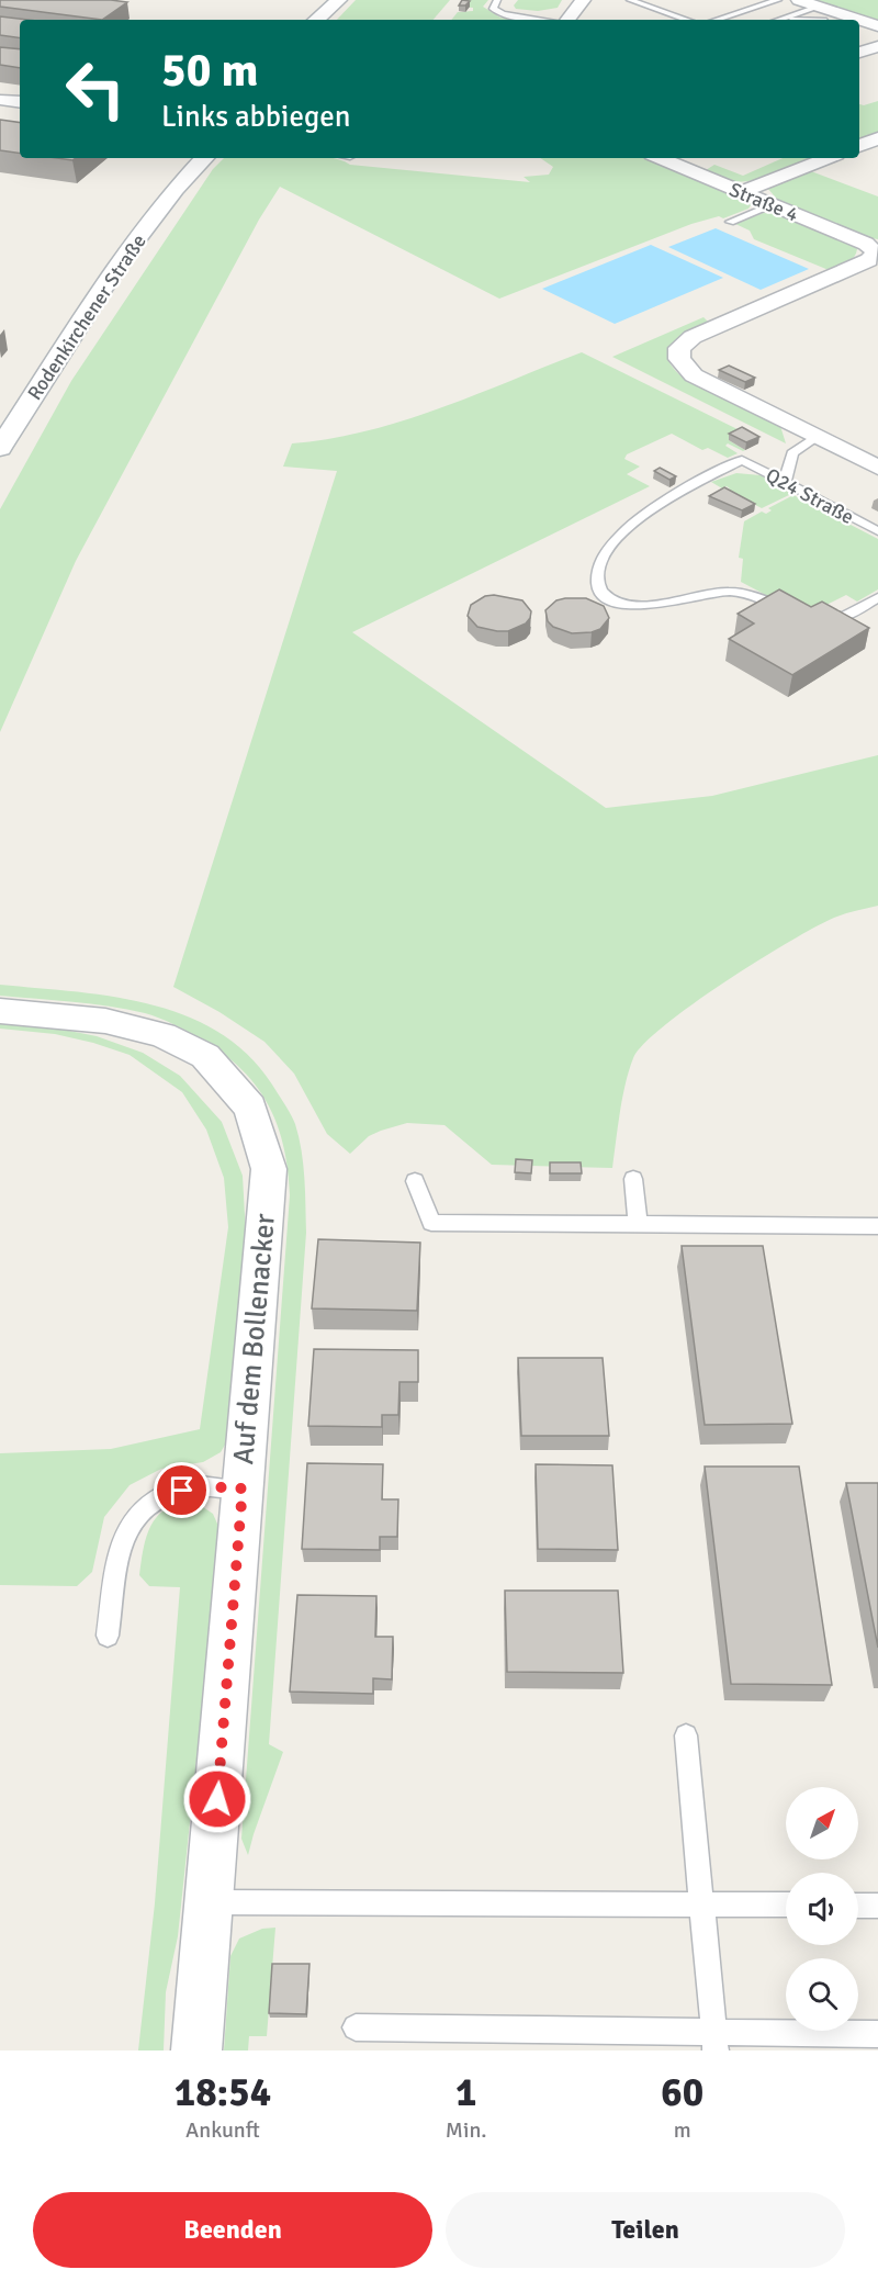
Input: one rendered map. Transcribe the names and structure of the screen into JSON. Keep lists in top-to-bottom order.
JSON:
{
  "streets": {
    "main road": ["Rodenkirchener Straße"],
    "street": ["Straße 4", "Auf dem Bollenacker"],
    "lane": ["Q24 Straße"]
  },
  "north": "top right",
  "page": {
    "turn": ["50 m", "Links abbiegen"],
    "eta": [
      "18:54",
      "Ankunft",
      "1",
      "Min.",
      "60",
      "m"
    ],
    "buttons": ["Beenden", "Teilen"]
  }
}
